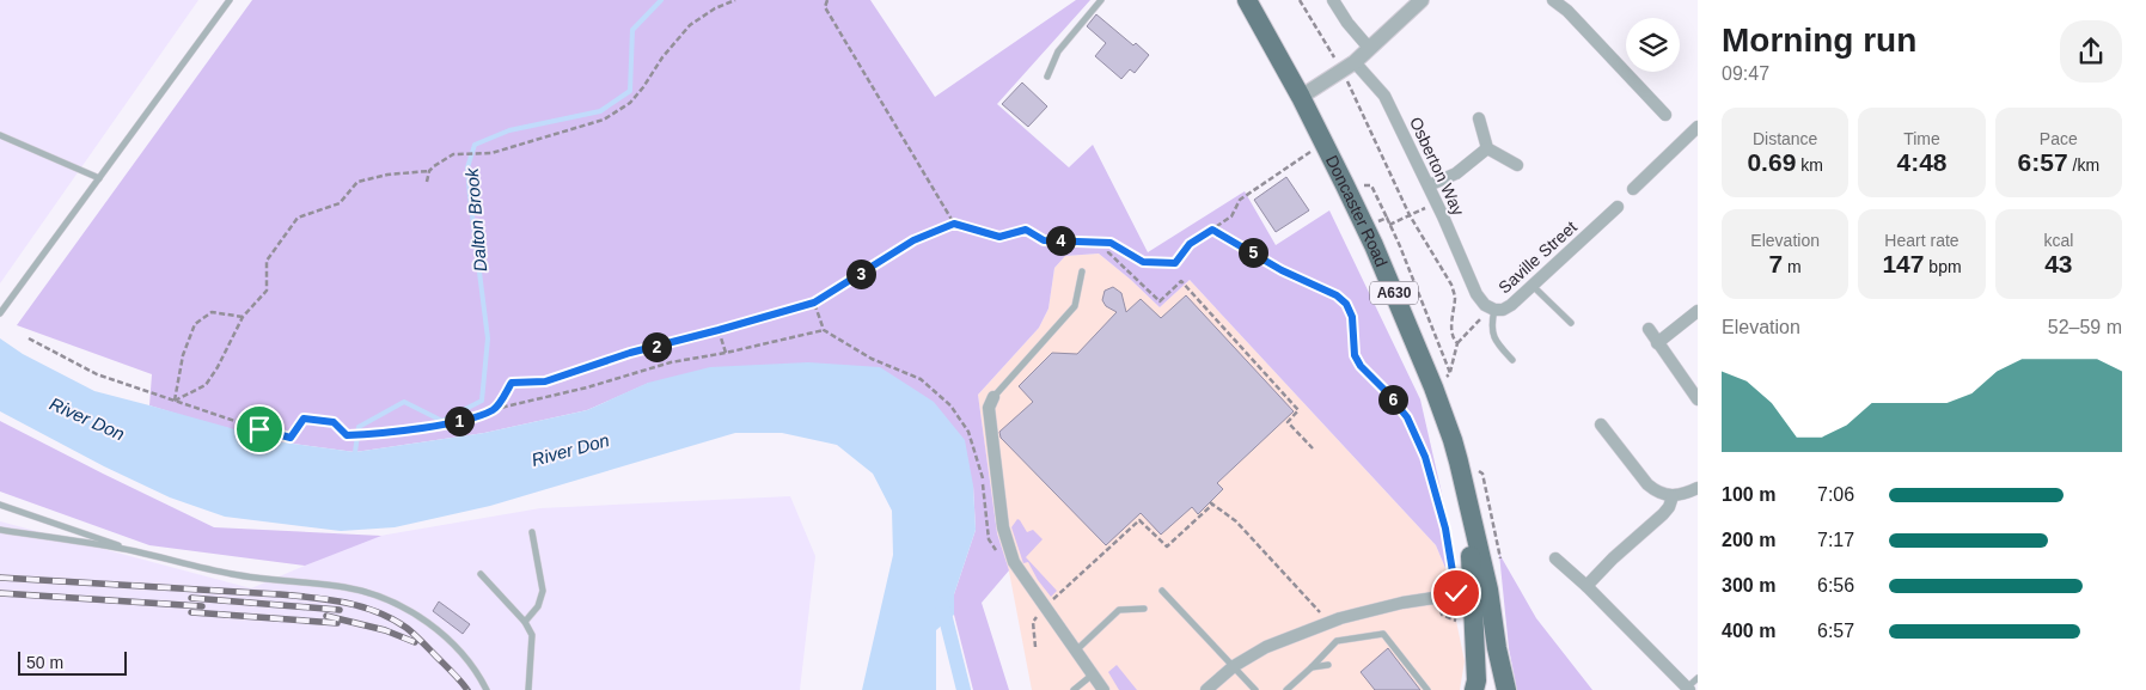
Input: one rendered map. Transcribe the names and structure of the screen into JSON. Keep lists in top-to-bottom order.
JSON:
{
  "streets": {
    "main road": ["Doncaster Road", "A630"],
    "street": ["Osberton Way", "Saville Street"]
  },
  "crossings": [
    ["Osberton Way", "Saville Street"]
  ],
  "water": ["Dalton Brook", "River Don"],
  "scale_bar": "50 m",
  "page": {
    "heading": ["Morning run", "09:47"],
    "stats": [
      ["Distance", "0.69 km"],
      ["Time", "4:48"],
      ["Pace", "6:57 /km"],
      ["Elevation", "7 m"],
      ["Heart rate", "147 bpm"],
      ["kcal", "43"]
    ],
    "pins": [
      "4",
      "5",
      "3",
      "2",
      "6",
      "1"
    ],
    "chart": ["Elevation", "52–59 m"],
    "list": [
      {
        "name": "100 m",
        "note": "7:06"
      },
      {
        "name": "200 m",
        "note": "7:17"
      },
      {
        "name": "300 m",
        "note": "6:56"
      },
      {
        "name": "400 m",
        "note": "6:57"
      }
    ],
    "scale": "50 m"
  }
}
